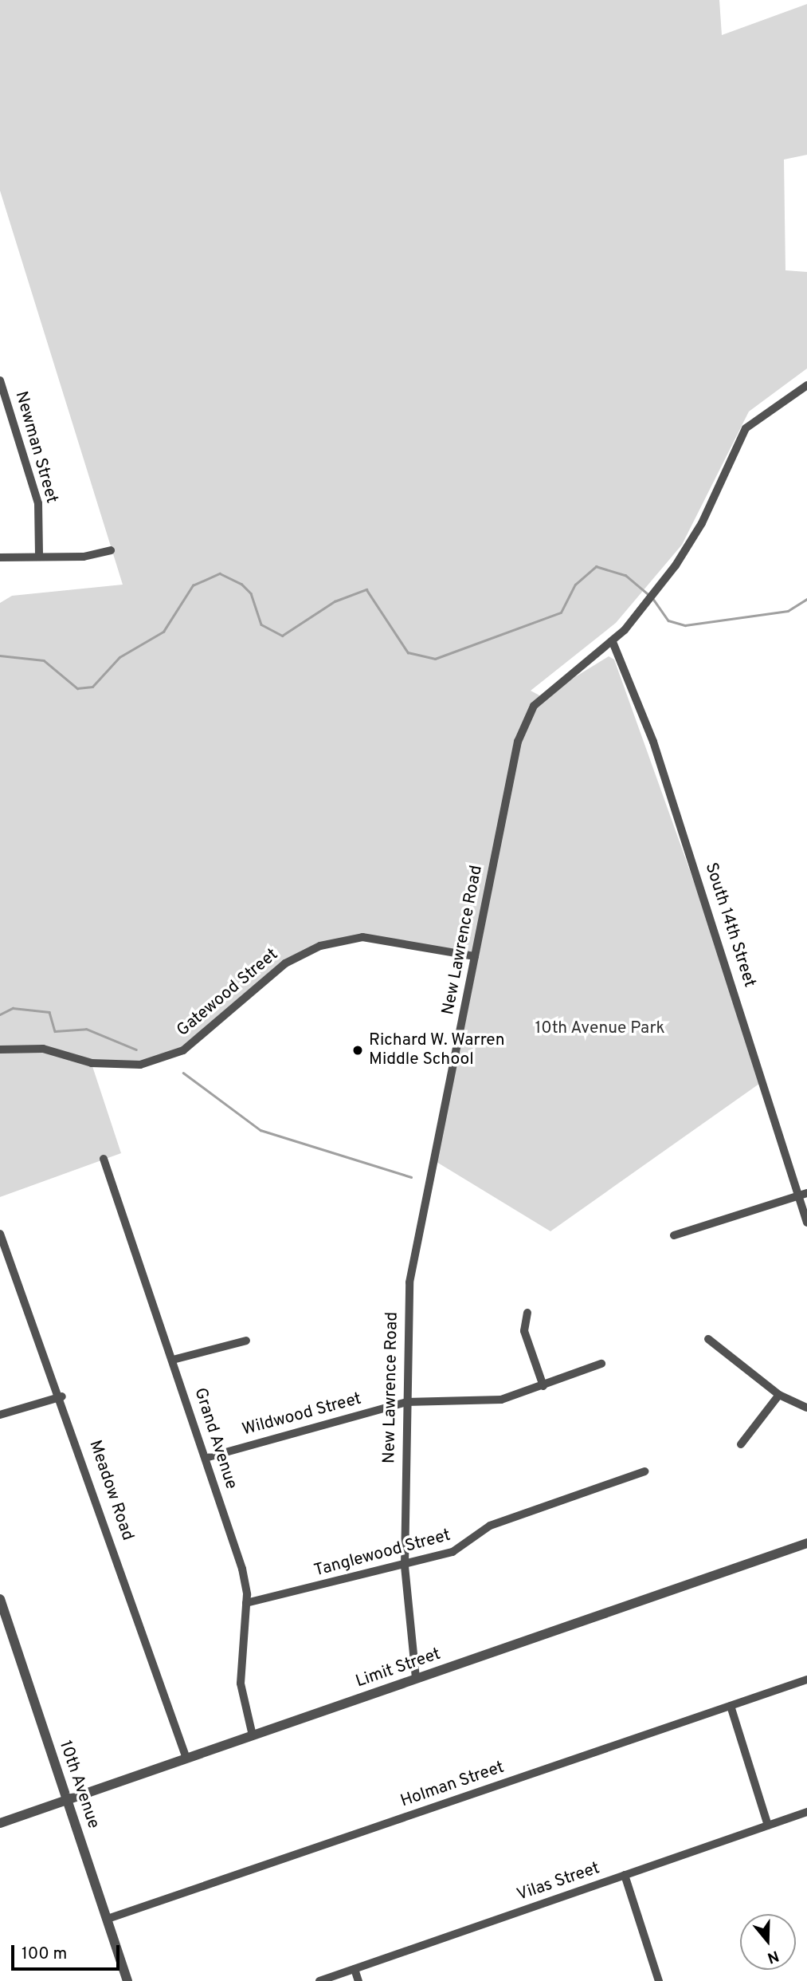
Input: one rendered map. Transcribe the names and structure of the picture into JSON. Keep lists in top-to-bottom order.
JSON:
{
  "streets": {
    "street": [
      "Newman Street",
      "South 14th Street",
      "New Lawrence Road",
      "Gatewood Street",
      "Wildwood Street",
      "Grand Avenue",
      "Meadow Road",
      "Tanglewood Street",
      "Limit Street",
      "10th Avenue",
      "Holman Street",
      "Vilas Street"
    ]
  },
  "crossings": [
    ["South 14th Street", "New Lawrence Road"],
    ["New Lawrence Road", "Gatewood Street"],
    ["New Lawrence Road", "Wildwood Street"],
    ["New Lawrence Road", "Tanglewood Street"],
    ["New Lawrence Road", "Limit Street"],
    ["Wildwood Street", "Grand Avenue"],
    ["Grand Avenue", "Tanglewood Street"],
    ["Grand Avenue", "Limit Street"],
    ["Meadow Road", "Limit Street"],
    ["Limit Street", "10th Avenue"],
    ["10th Avenue", "Holman Street"]
  ],
  "parks": ["10th Avenue Park"],
  "places": ["Richard W. Warren Middle School"],
  "scale_bar": "100 m",
  "north": "bottom"
}
